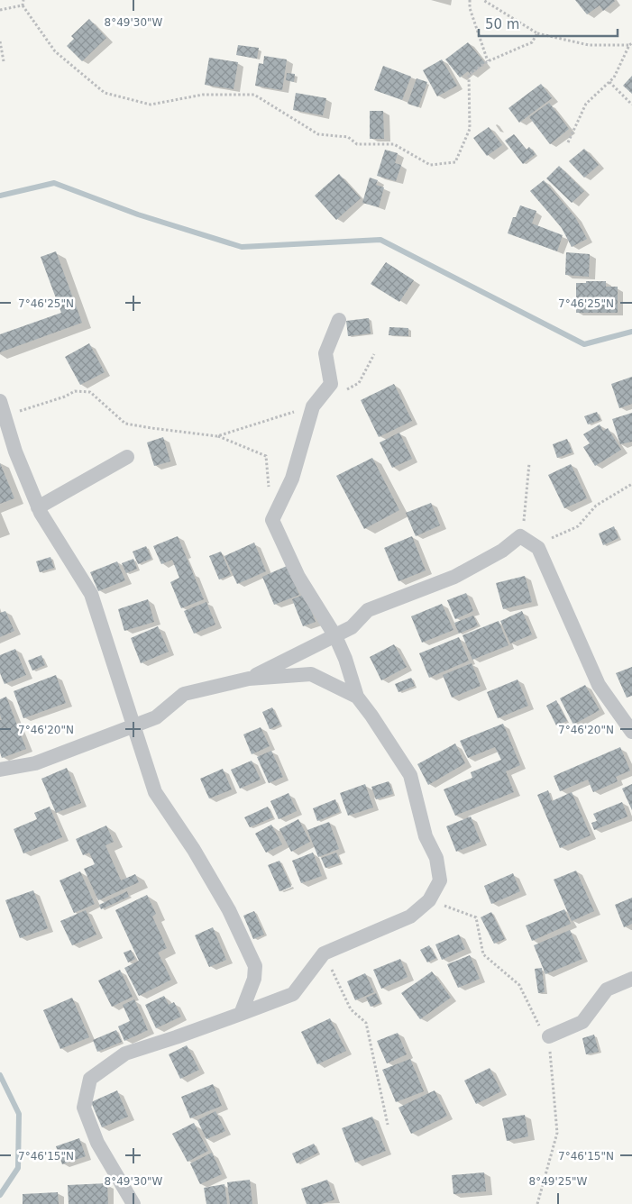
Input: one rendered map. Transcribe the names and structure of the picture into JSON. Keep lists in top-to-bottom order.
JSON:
{
  "scale_bar": "50 m",
  "coordinates": [
    "8°49'30\"W",
    "7°46'25\"N",
    "7°46'20\"N",
    "7°46'15\"N",
    "8°49'25\"W"
  ]
}
